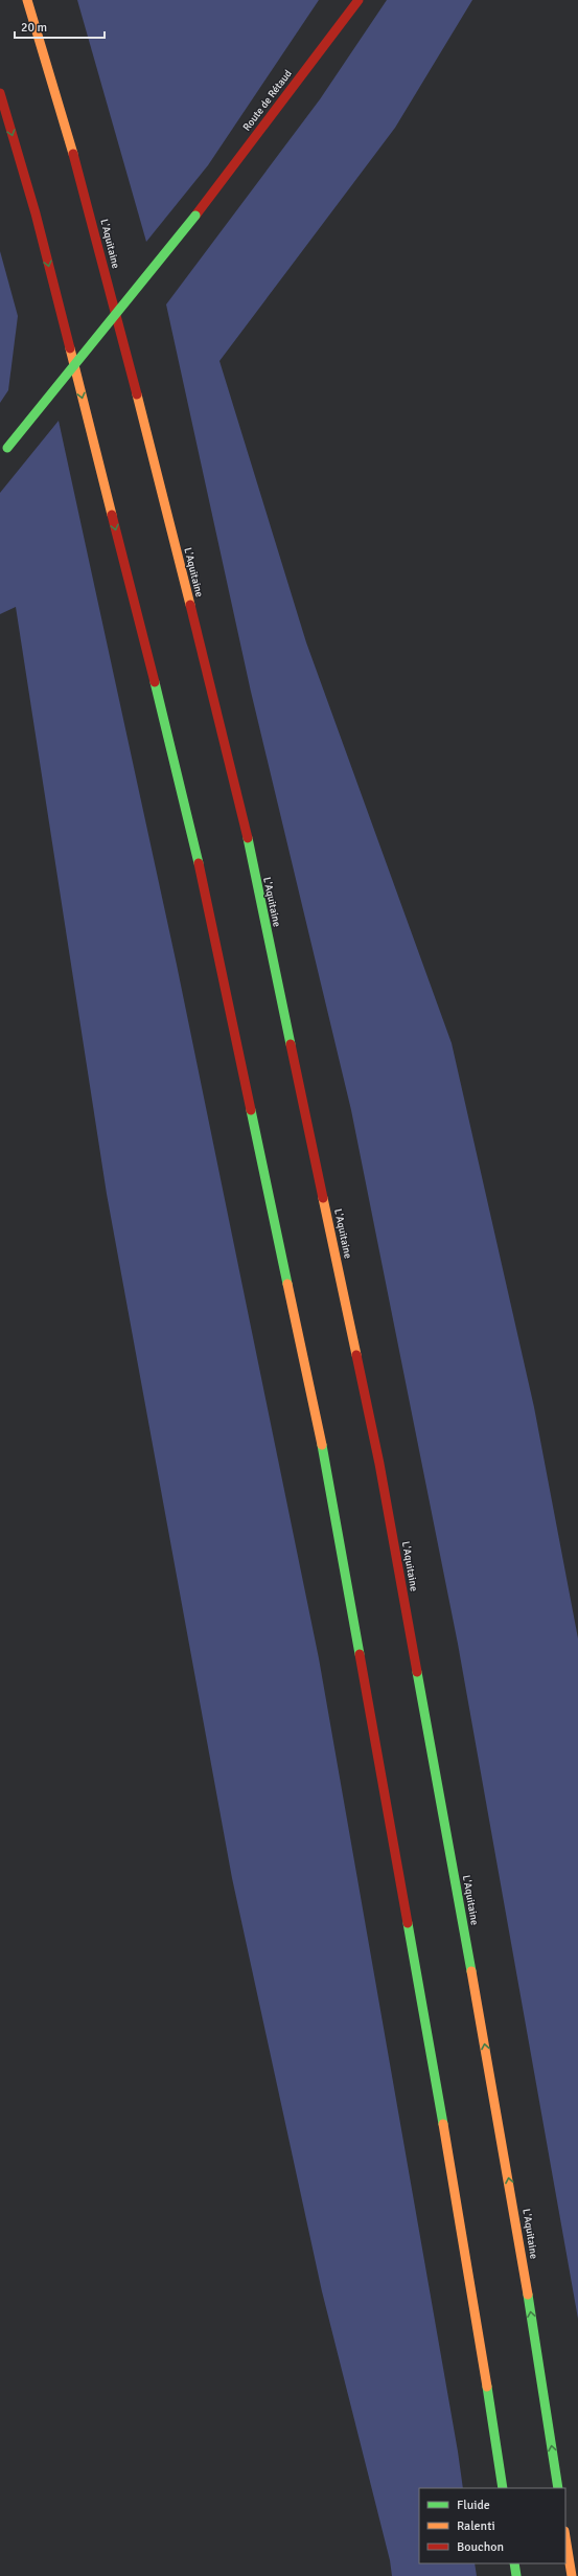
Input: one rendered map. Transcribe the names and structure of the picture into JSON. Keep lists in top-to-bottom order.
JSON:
{
  "streets": {
    "main road": ["Route de Rétaud", "L'Aquitaine"]
  },
  "legend": ["Fluide", "Ralenti", "Bouchon"],
  "scale_bar": "20 m"
}
